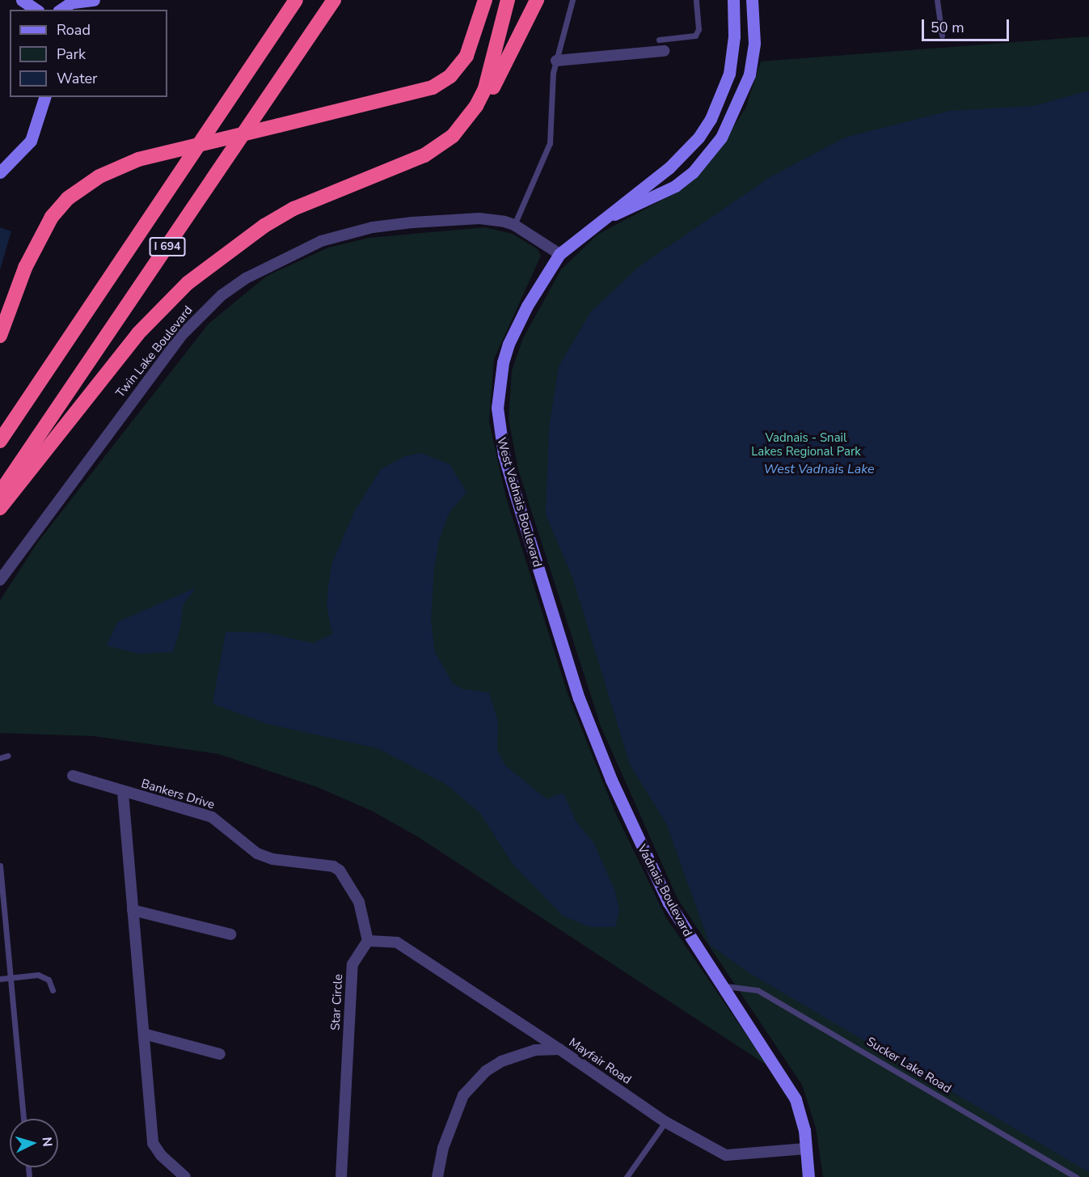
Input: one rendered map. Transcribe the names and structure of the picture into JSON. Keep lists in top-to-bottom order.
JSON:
{
  "streets": {
    "highway": ["I 694"],
    "street": [
      "Twin Lake Boulevard",
      "West Vadnais Boulevard",
      "Bankers Drive",
      "Vadnais Boulevard",
      "Star Circle",
      "Mayfair Road"
    ],
    "lane": ["Sucker Lake Road"]
  },
  "crossings": [
    ["Twin Lake Boulevard", "West Vadnais Boulevard"],
    ["West Vadnais Boulevard", "Vadnais Boulevard"],
    ["Bankers Drive", "Star Circle"],
    ["Vadnais Boulevard", "Mayfair Road"],
    ["Vadnais Boulevard", "Sucker Lake Road"]
  ],
  "water": ["West Vadnais Lake"],
  "parks": ["Vadnais - Snail Lakes Regional Park"],
  "legend": ["Road", "Park", "Water"],
  "scale_bar": "50 m",
  "north": "right"
}
